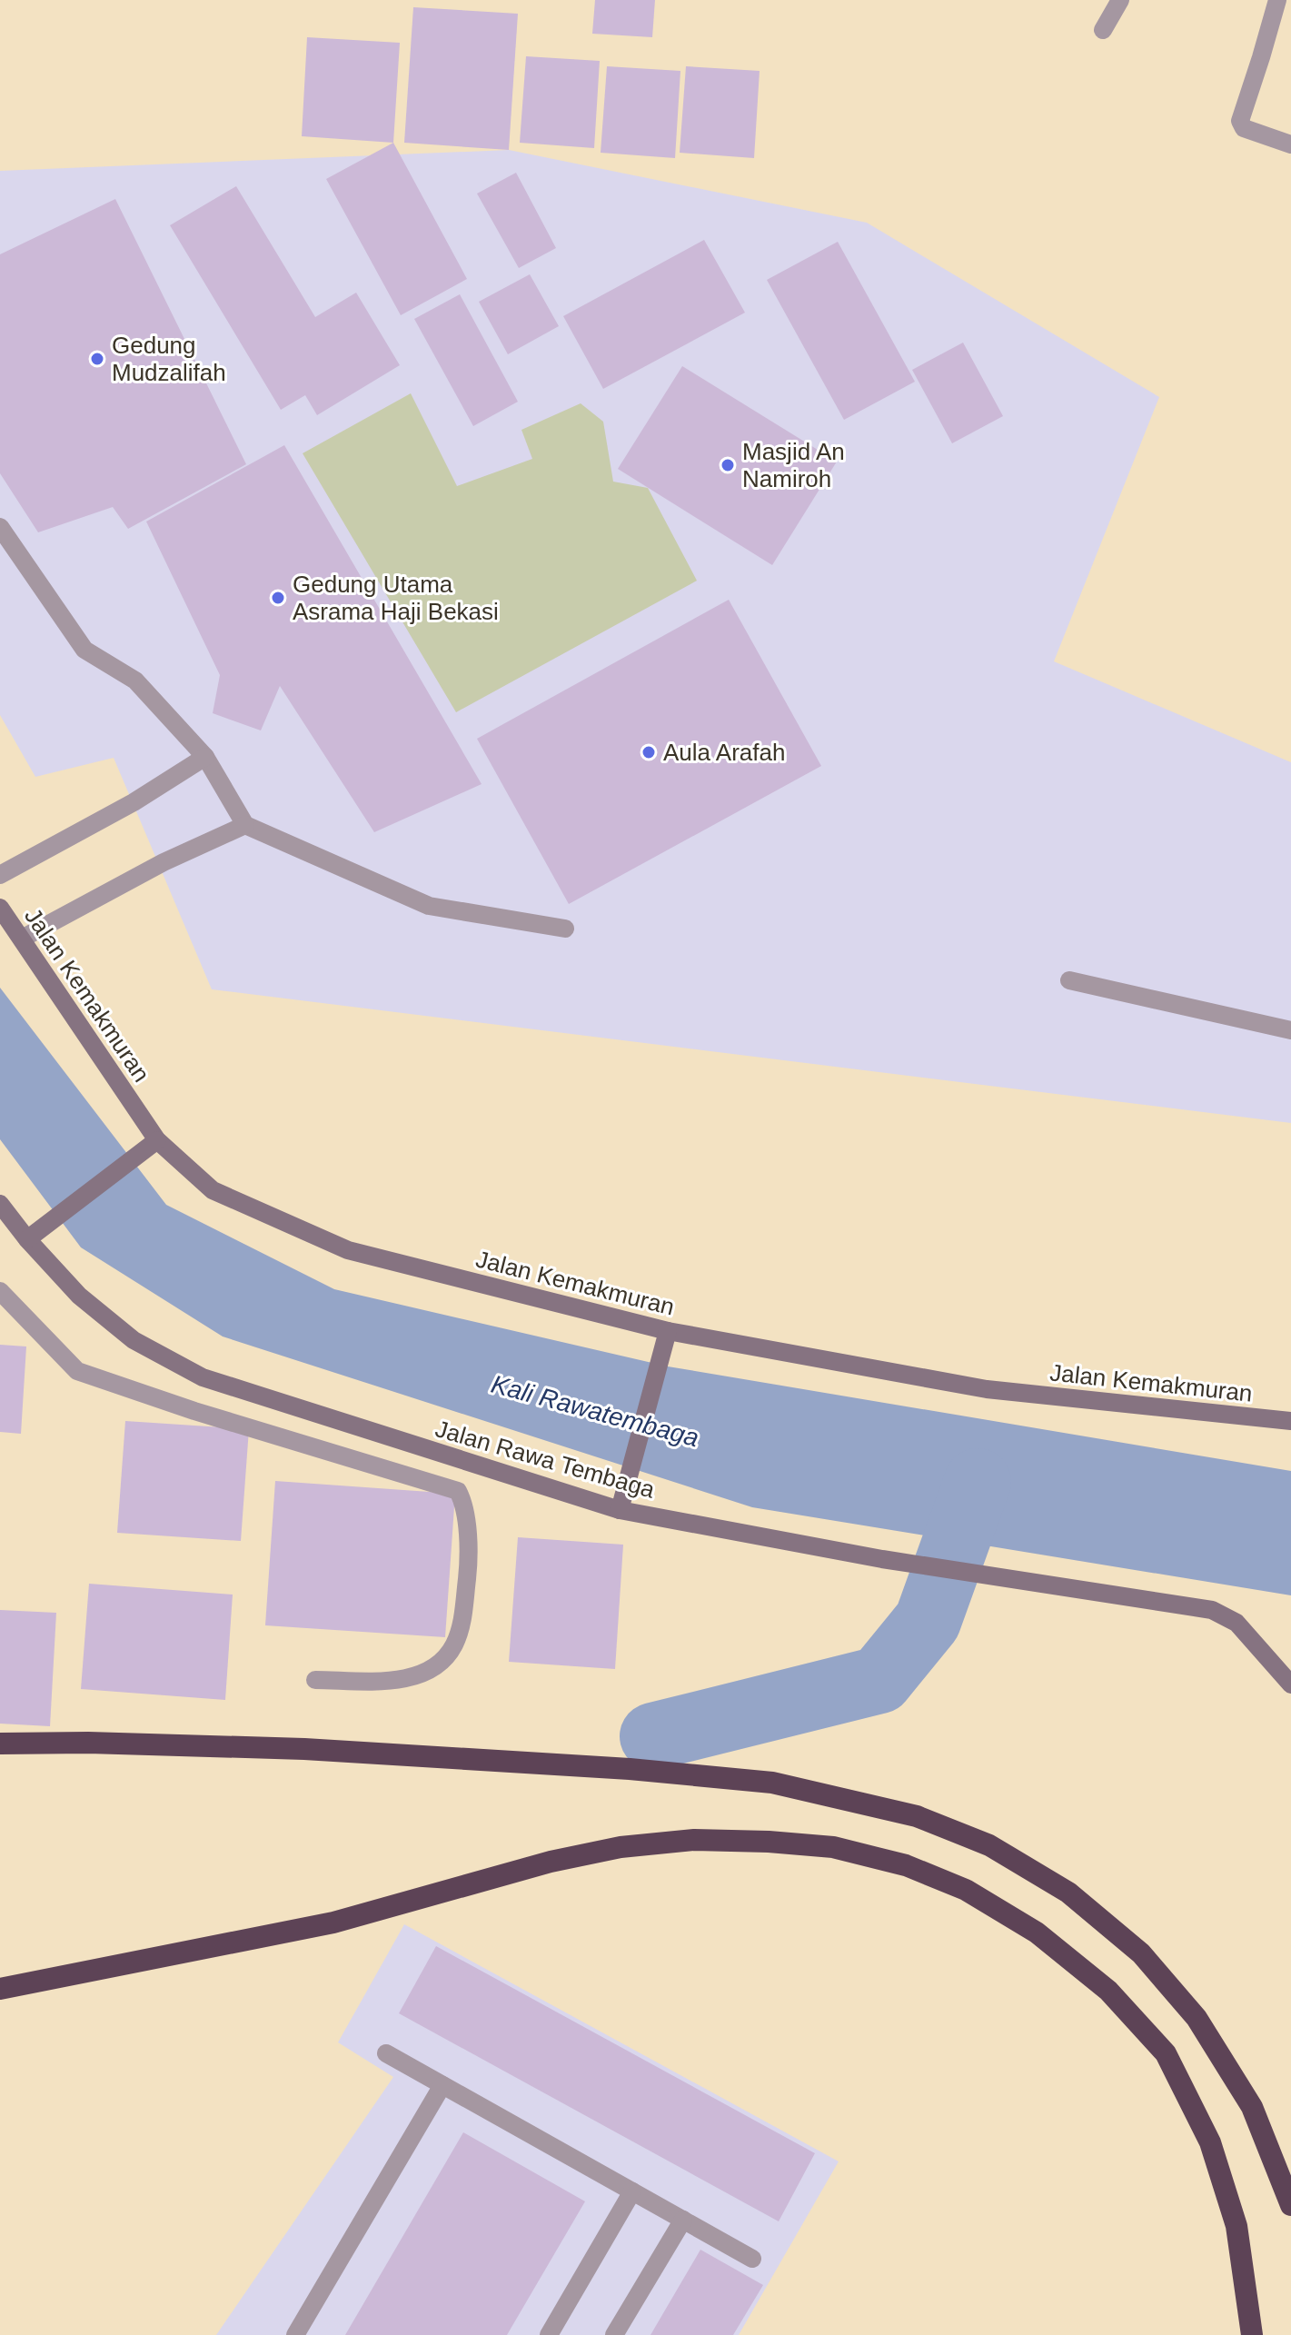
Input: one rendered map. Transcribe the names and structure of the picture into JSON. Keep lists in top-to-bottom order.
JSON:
{
  "streets": {
    "street": ["Jalan Kemakmuran", "Jalan Rawa Tembaga"]
  },
  "water": ["Kali Rawatembaga"],
  "places": [
    "Gedung Mudzalifah",
    "Masjid An Namiroh",
    "Gedung Utama Asrama Haji Bekasi",
    "Aula Arafah"
  ]
}
